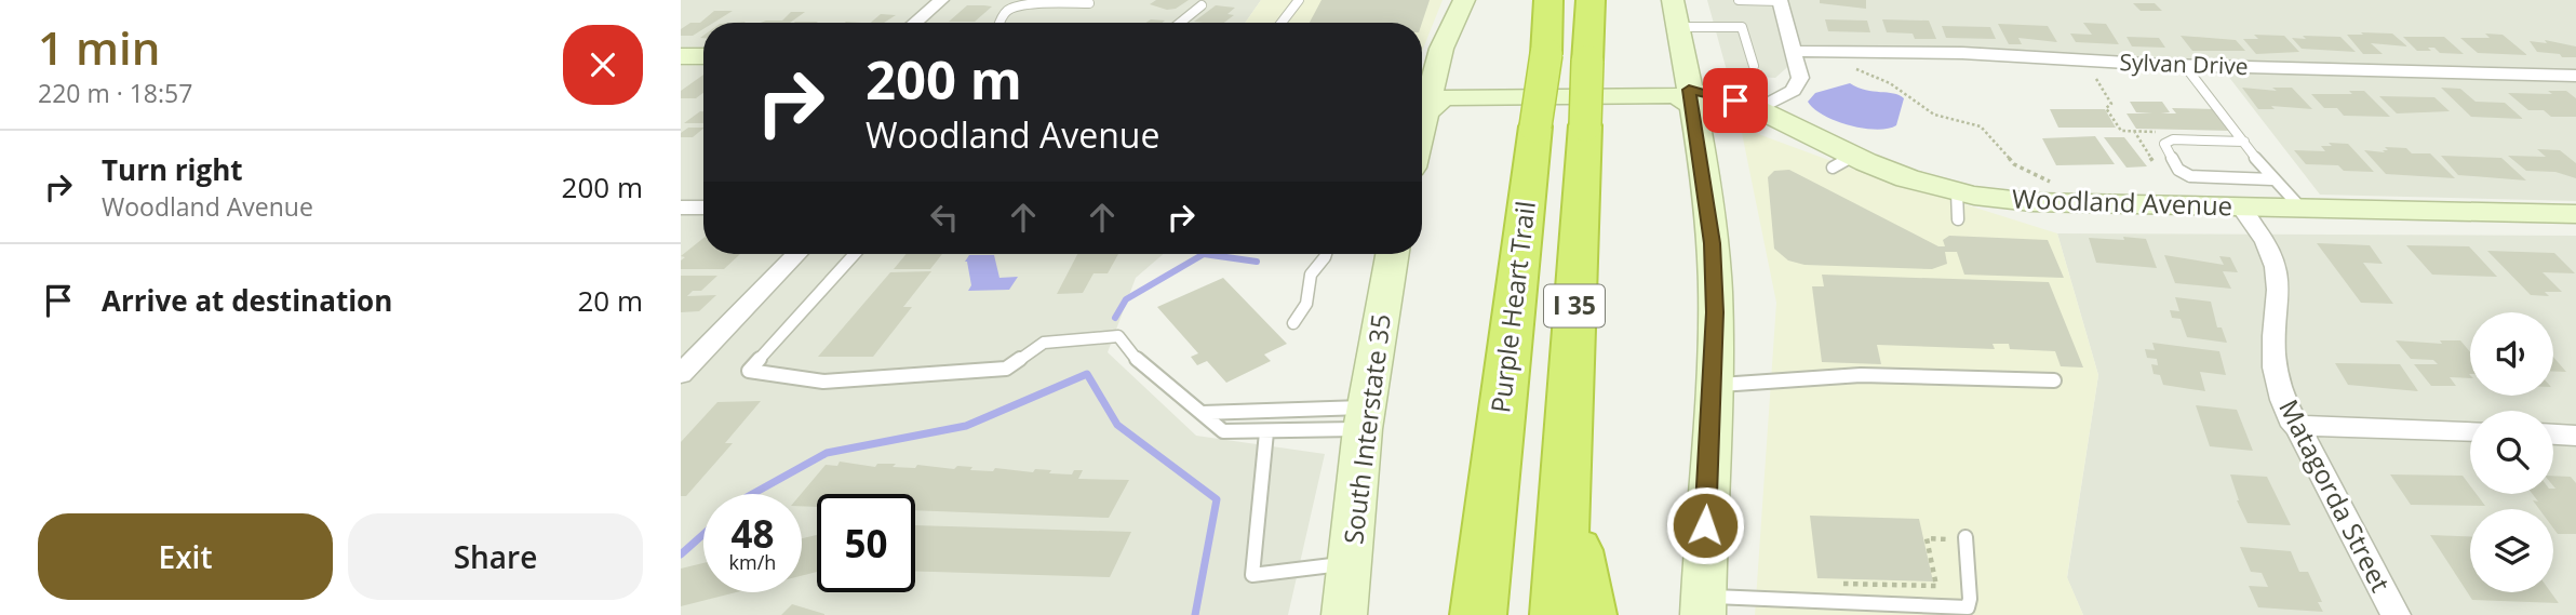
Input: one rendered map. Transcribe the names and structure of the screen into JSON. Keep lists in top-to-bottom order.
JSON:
{
  "streets": {
    "highway": ["I 35", "Purple Heart Trail"],
    "main road": ["Woodland Avenue", "South Interstate 35"],
    "street": ["Sylvan Drive", "Matagorda Street"]
  },
  "crossings": [
    ["Woodland Avenue", "Matagorda Street"]
  ],
  "page": {
    "heading": ["1 min", "220 m · 18:57"],
    "turn": ["200 m", "Woodland Avenue"],
    "list": [
      {
        "name": "Turn right",
        "note": "Woodland Avenue",
        "value": "200 m"
      },
      {
        "name": "Arrive at destination",
        "value": "20 m"
      }
    ],
    "speed": "48 km/h",
    "limit": "50",
    "buttons": ["Exit", "Share"]
  }
}
